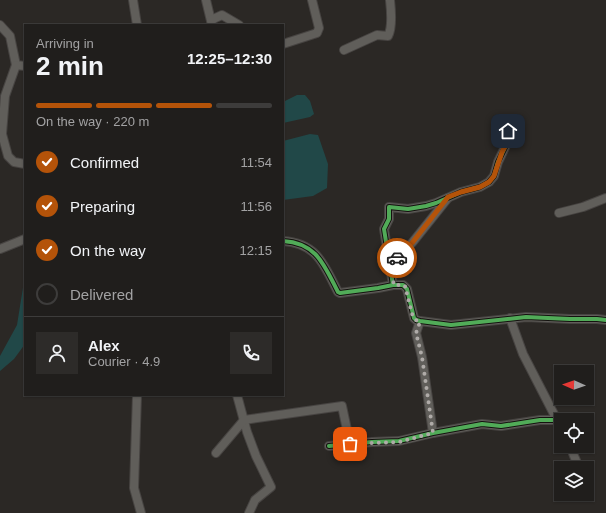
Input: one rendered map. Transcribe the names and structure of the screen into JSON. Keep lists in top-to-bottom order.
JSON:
{
  "north": "left",
  "page": {
    "heading": ["2 min", "Arriving in", "12:25–12:30"],
    "panel": ["Alex", "Courier · 4.9"],
    "bar": "On the way · 220 m",
    "list": [
      ["Confirmed", "11:54"],
      ["Preparing", "11:56"],
      ["On the way", "12:15"],
      "Delivered"
    ]
  }
}
